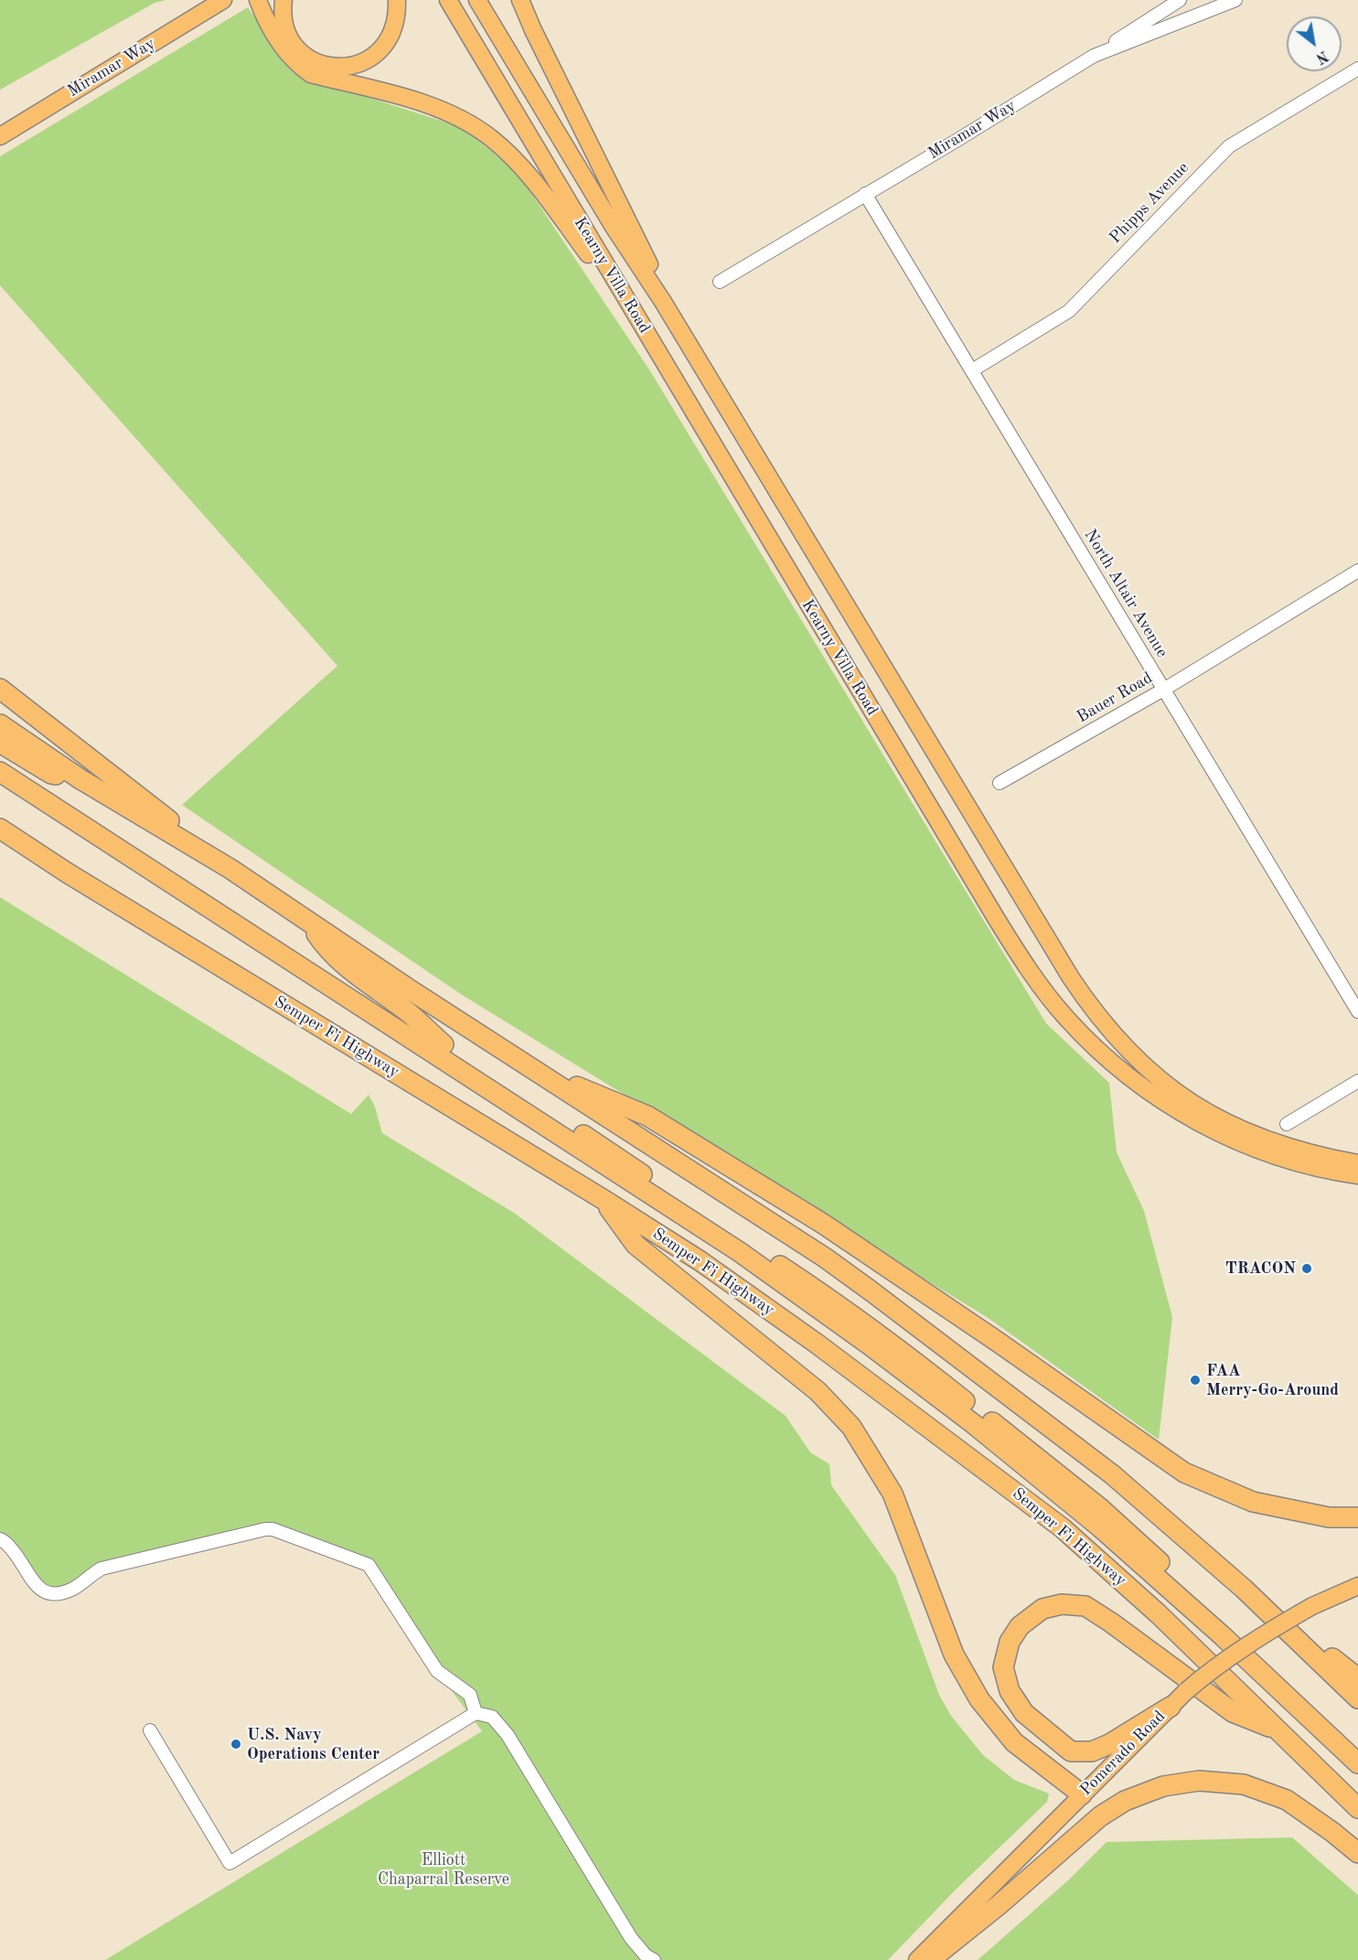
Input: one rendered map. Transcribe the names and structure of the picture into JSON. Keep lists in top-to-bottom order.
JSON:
{
  "streets": {
    "highway": ["Semper Fi Highway"],
    "main road": ["Miramar Way", "Kearny Villa Road", "Pomerado Road"],
    "street": ["Phipps Avenue", "North Altair Avenue", "Bauer Road"]
  },
  "crossings": [
    ["Miramar Way", "North Altair Avenue"],
    ["Phipps Avenue", "North Altair Avenue"],
    ["North Altair Avenue", "Bauer Road"]
  ],
  "parks": ["Elliott Chaparral Reserve"],
  "places": ["TRACON", "FAA Merry-Go-Around", "U.S. Navy Operations Center"],
  "north": "bottom right"
}
